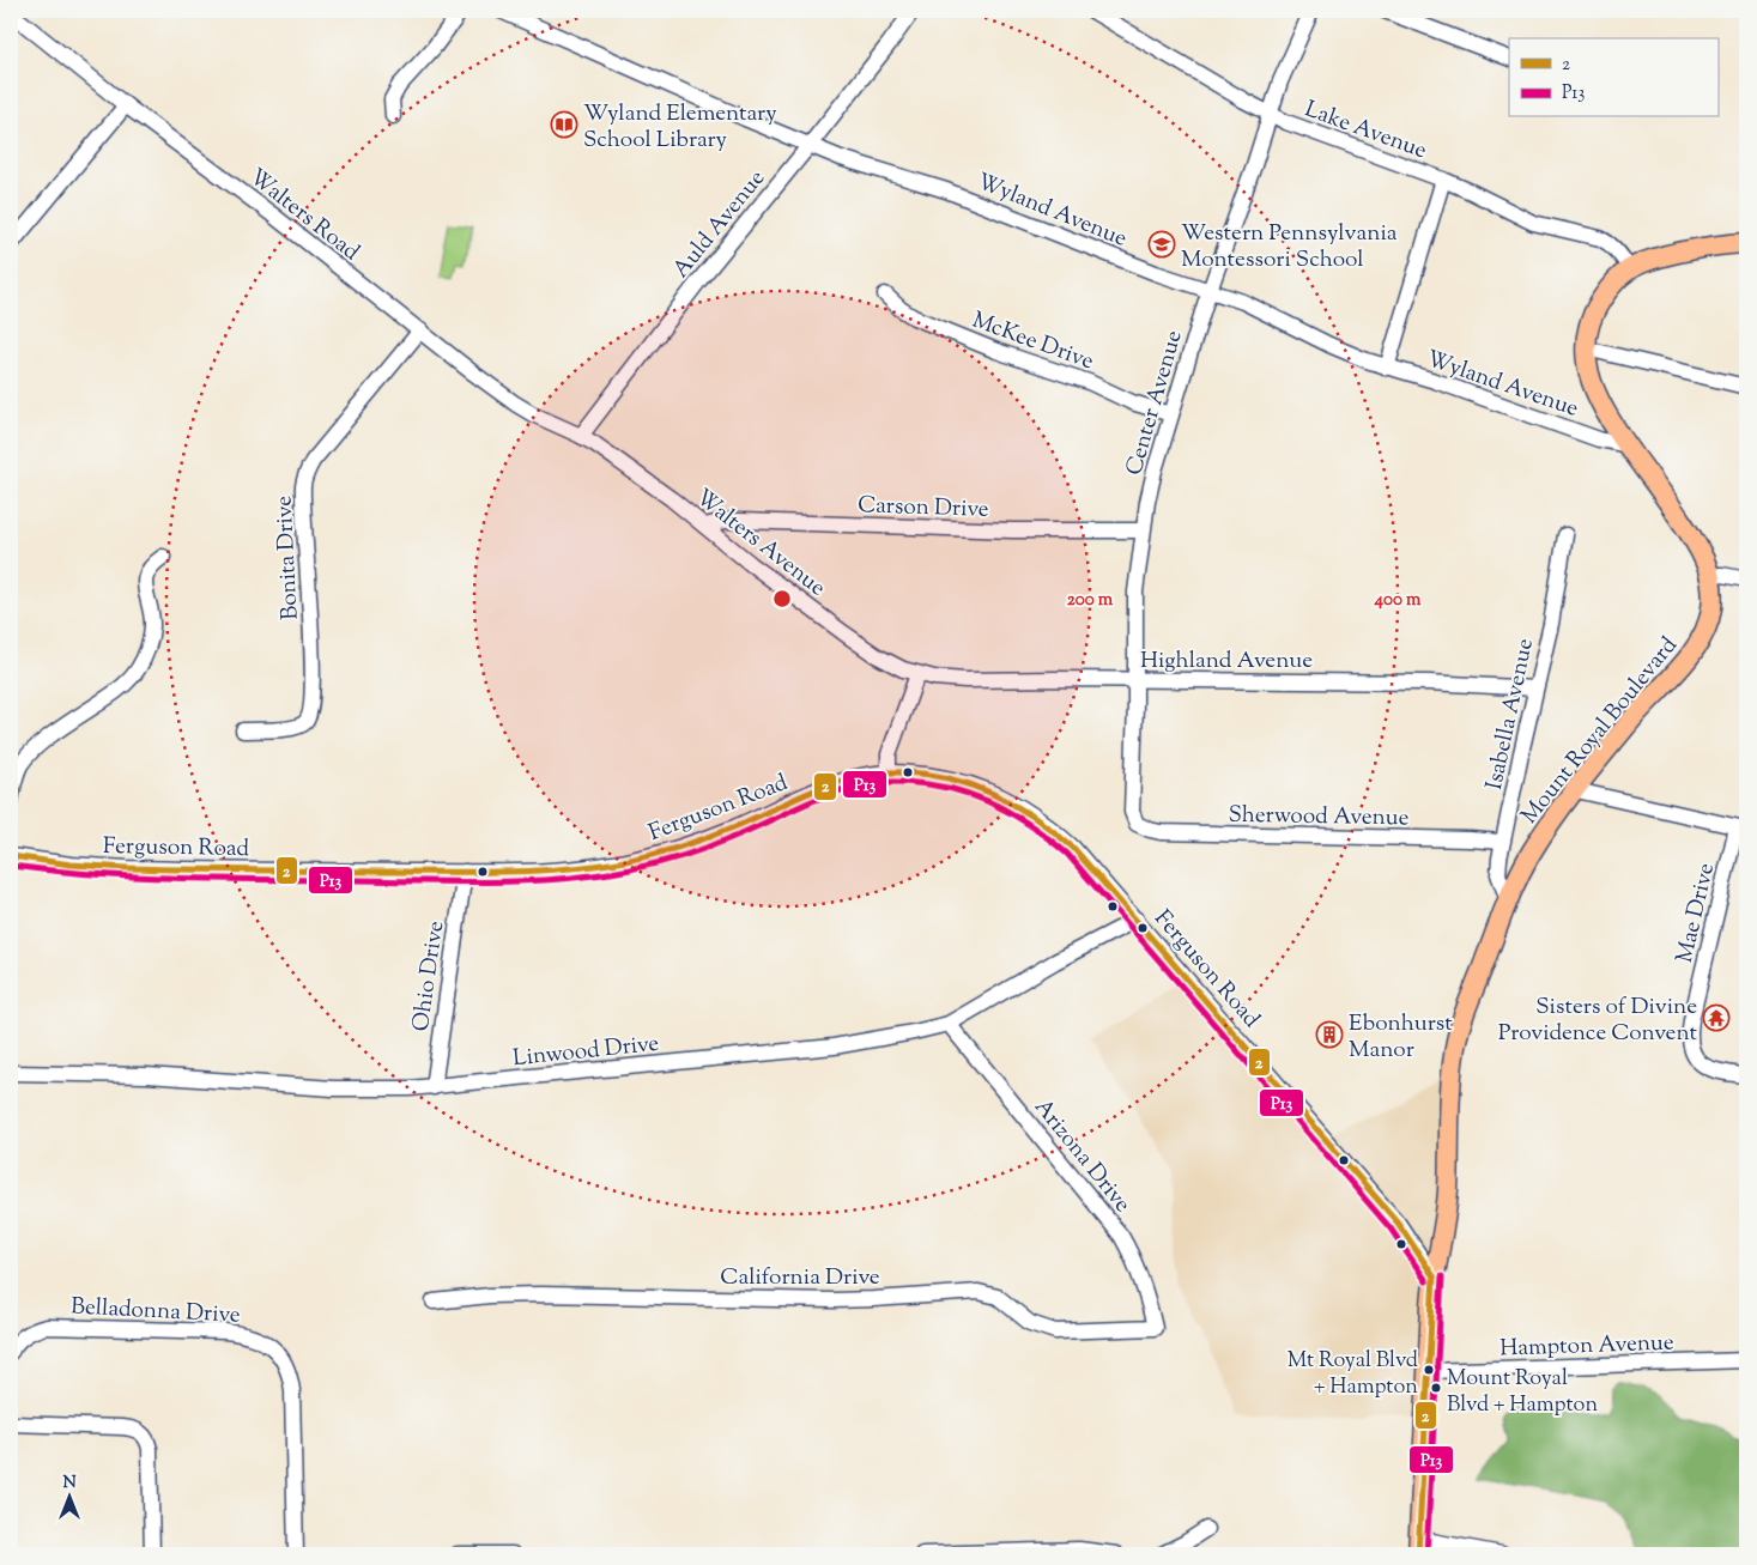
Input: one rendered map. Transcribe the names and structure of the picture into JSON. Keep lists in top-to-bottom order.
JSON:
{
  "streets": {
    "main road": ["Mount Royal Boulevard"],
    "street": [
      "Lake Avenue",
      "Wyland Avenue",
      "Walters Road",
      "Auld Avenue",
      "McKee Drive",
      "Center Avenue",
      "Carson Drive",
      "Walters Avenue",
      "Bonita Drive",
      "Highland Avenue",
      "Isabella Avenue",
      "Ferguson Road",
      "Sherwood Avenue",
      "Mae Drive",
      "Ohio Drive",
      "Linwood Drive",
      "Arizona Drive",
      "California Drive",
      "Belladonna Drive",
      "Hampton Avenue"
    ]
  },
  "crossings": [
    ["Lake Avenue", "Center Avenue"],
    ["Lake Avenue", "Mount Royal Boulevard"],
    ["Wyland Avenue", "Auld Avenue"],
    ["Wyland Avenue", "Center Avenue"],
    ["Wyland Avenue", "Mount Royal Boulevard"],
    ["Walters Road", "Auld Avenue"],
    ["Walters Road", "Walters Avenue"],
    ["Walters Road", "Bonita Drive"],
    ["Auld Avenue", "Walters Avenue"],
    ["McKee Drive", "Center Avenue"],
    ["Center Avenue", "Carson Drive"],
    ["Center Avenue", "Highland Avenue"],
    ["Center Avenue", "Sherwood Avenue"],
    ["Carson Drive", "Walters Avenue"],
    ["Walters Avenue", "Highland Avenue"],
    ["Highland Avenue", "Isabella Avenue"],
    ["Isabella Avenue", "Mount Royal Boulevard"],
    ["Isabella Avenue", "Sherwood Avenue"],
    ["Mount Royal Boulevard", "Ferguson Road"],
    ["Mount Royal Boulevard", "Hampton Avenue"],
    ["Ferguson Road", "Ohio Drive"],
    ["Ferguson Road", "Linwood Drive"],
    ["Ohio Drive", "Linwood Drive"],
    ["Linwood Drive", "Arizona Drive"],
    ["Arizona Drive", "California Drive"]
  ],
  "places": {
    "library": ["Wyland Elementary School Library"],
    "school or university": ["Western Pennsylvania Montessori School"],
    "temple": ["Sisters of Divine Providence Convent"],
    "building": ["Ebonhurst Manor"],
    "other": ["Mt Royal Blvd + Hampton", "Mount Royal Blvd + Hampton"]
  },
  "lines": ["transit line 2", "transit line P13"],
  "legend": ["2", "P13"],
  "north": "top",
  "rings": ["200 m", "400 m"]
}
